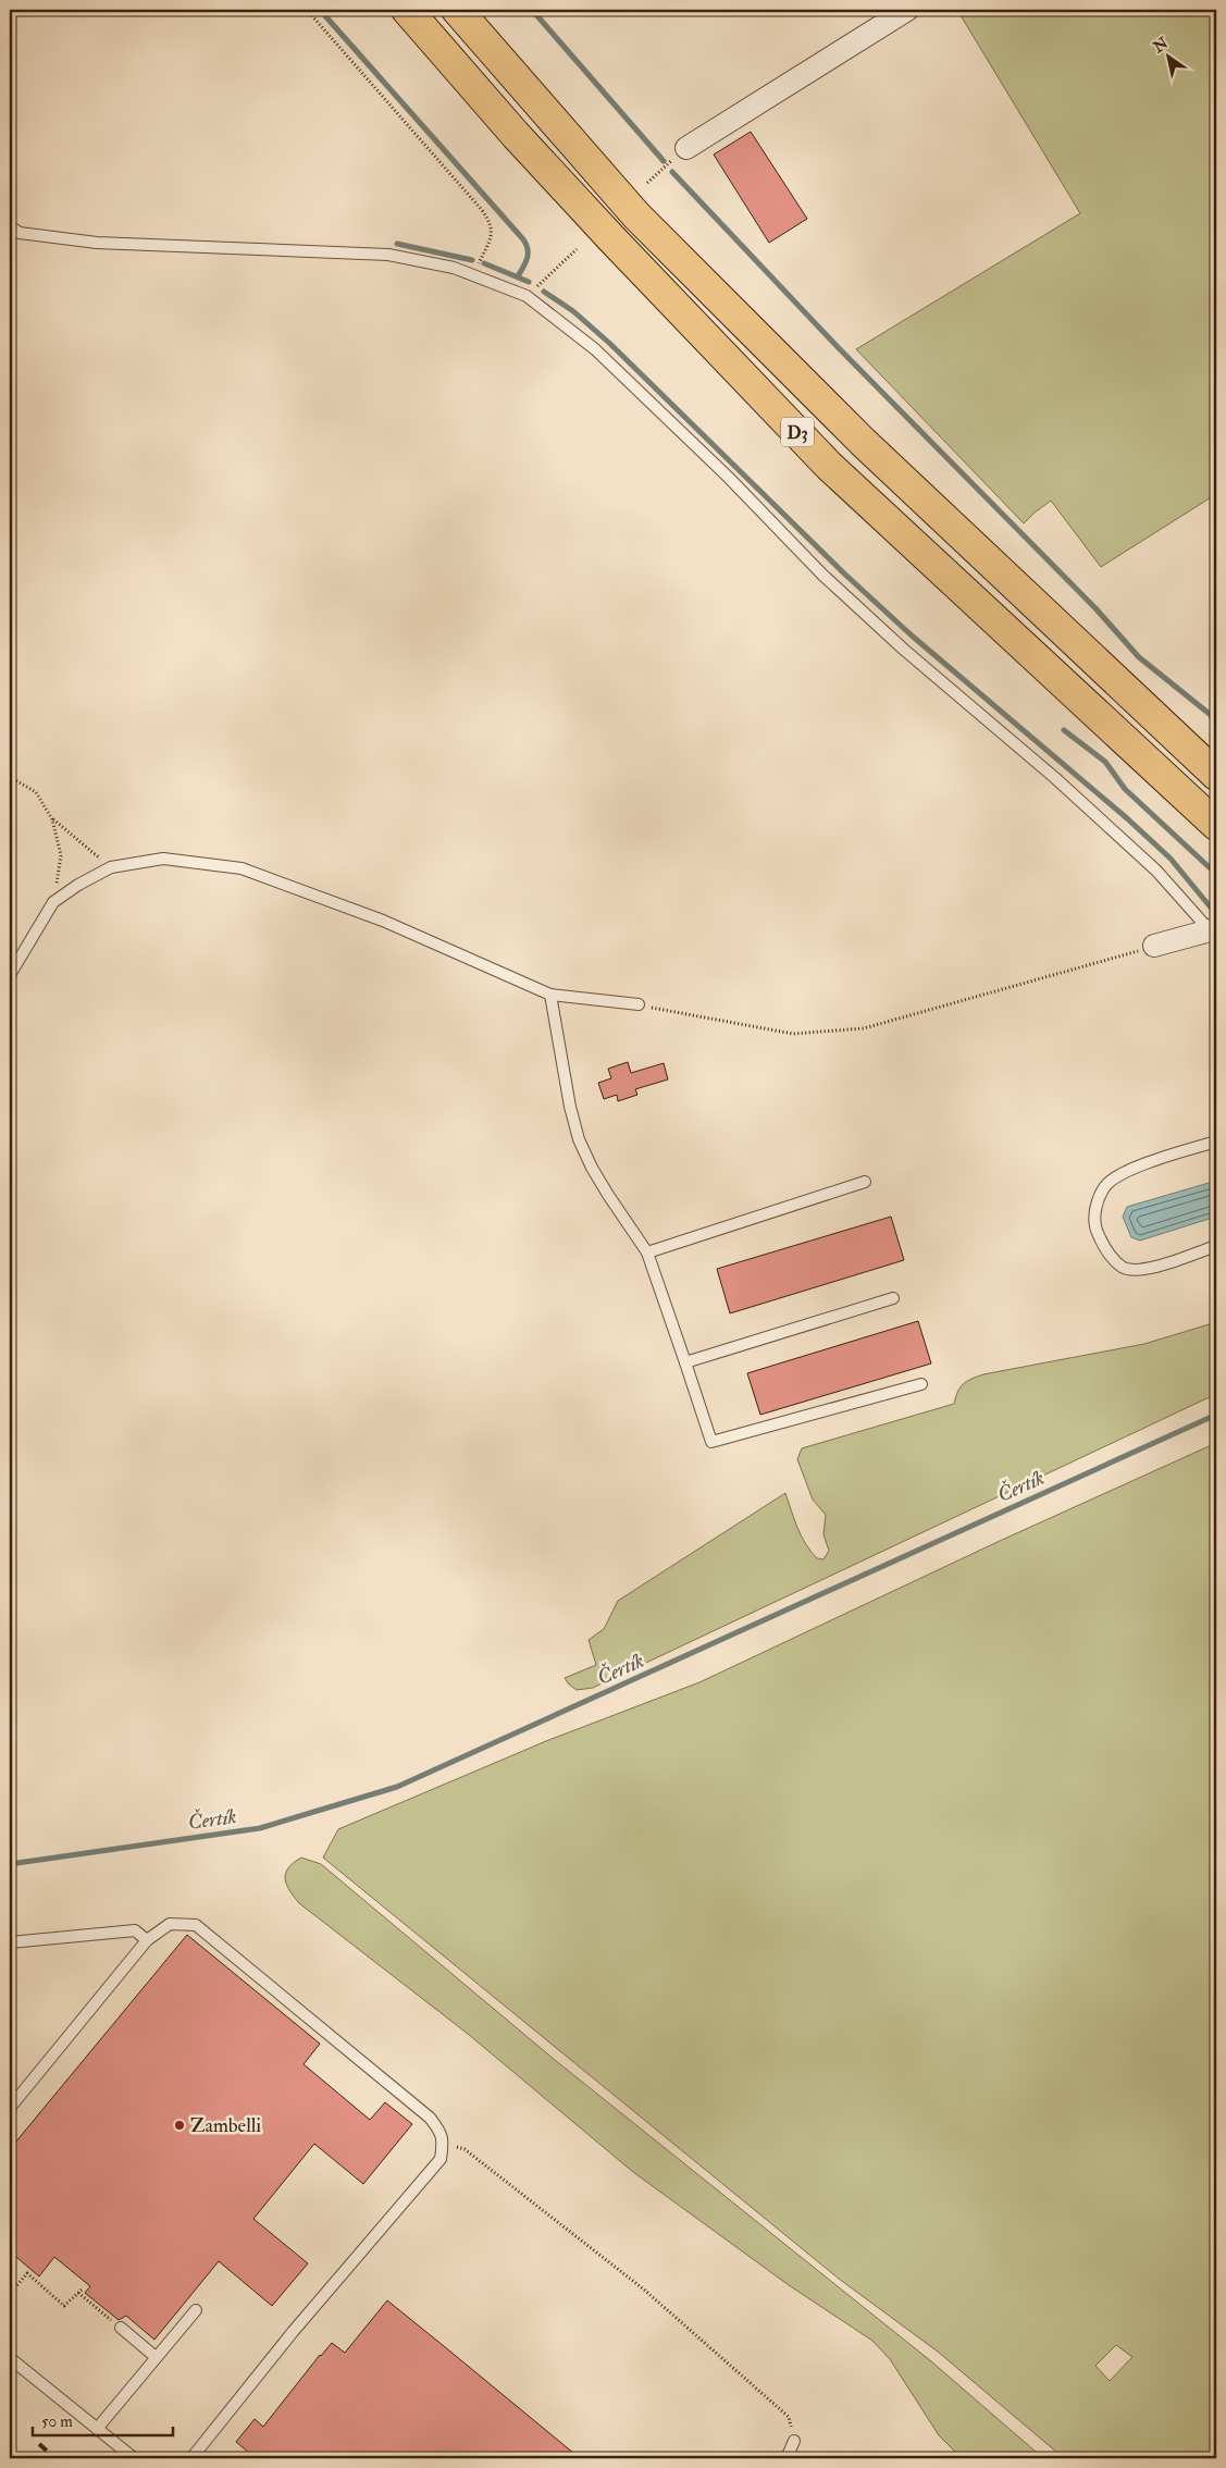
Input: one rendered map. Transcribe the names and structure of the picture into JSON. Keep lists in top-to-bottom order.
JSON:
{
  "streets": {
    "highway": ["D3"]
  },
  "water": ["Čertík"],
  "places": ["Zambelli"],
  "scale_bar": "50 m",
  "north": "top left"
}
